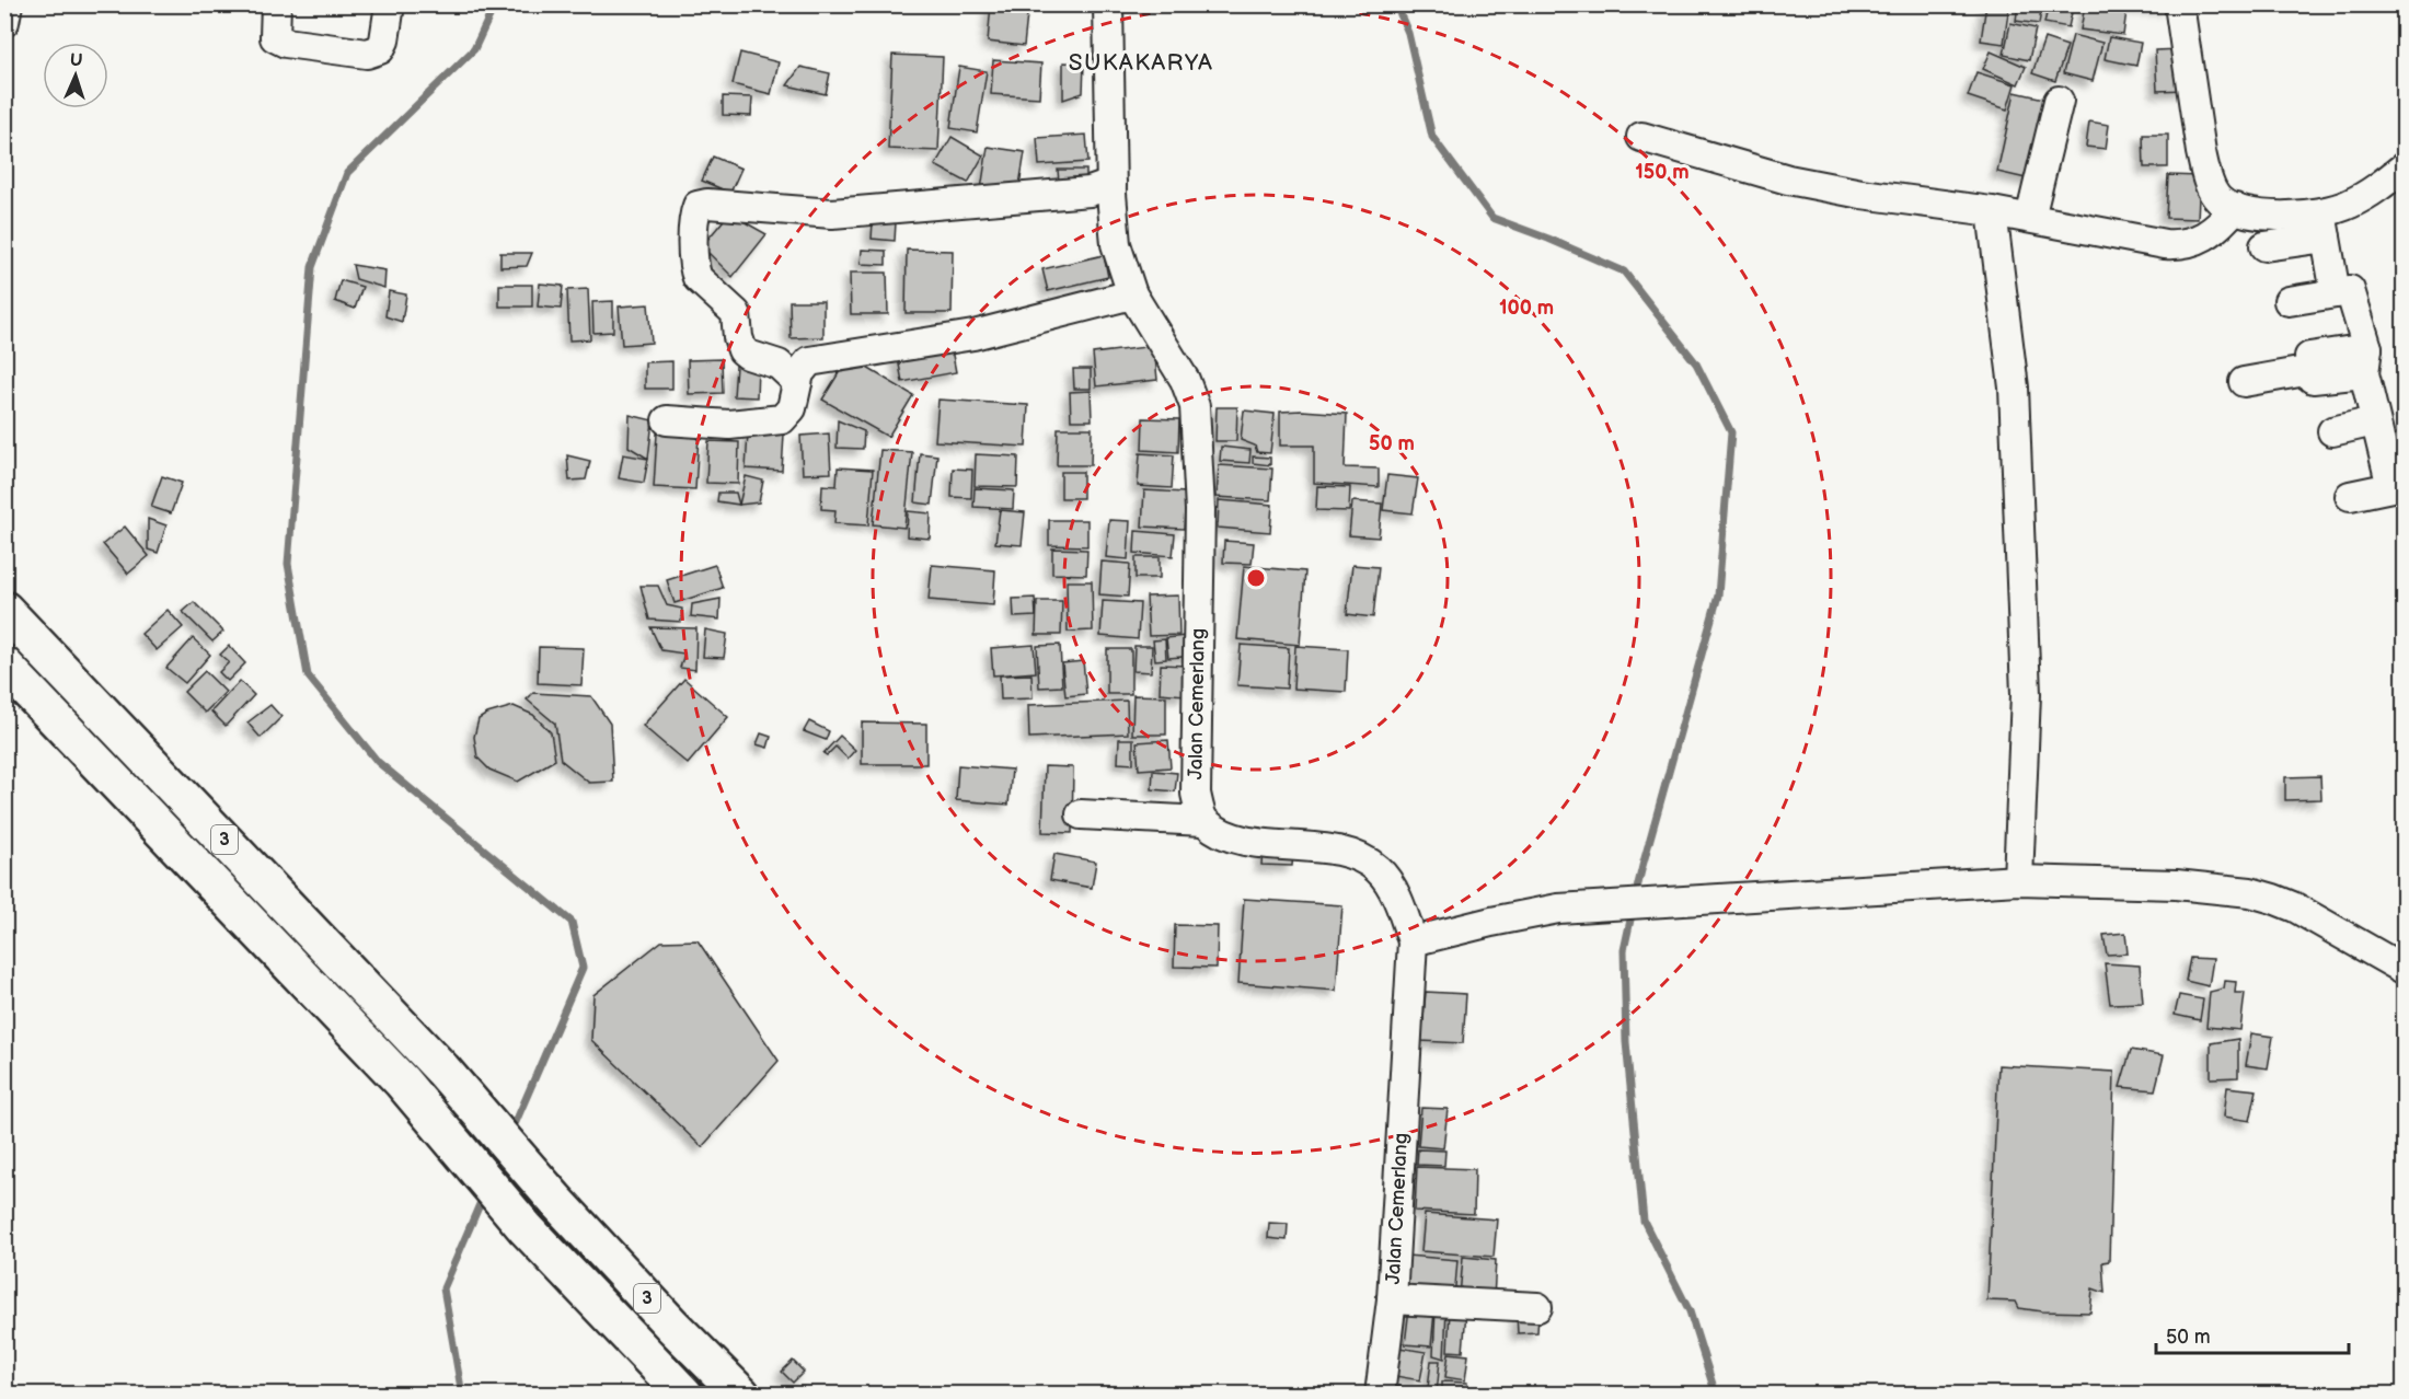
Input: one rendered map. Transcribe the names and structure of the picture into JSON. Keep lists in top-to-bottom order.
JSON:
{
  "streets": {
    "main road": ["3"],
    "street": ["Jalan Cemerlang"]
  },
  "districts": ["SUKAKARYA"],
  "scale_bar": "50 m",
  "north": "top",
  "rings": ["150 m", "100 m", "50 m"]
}
